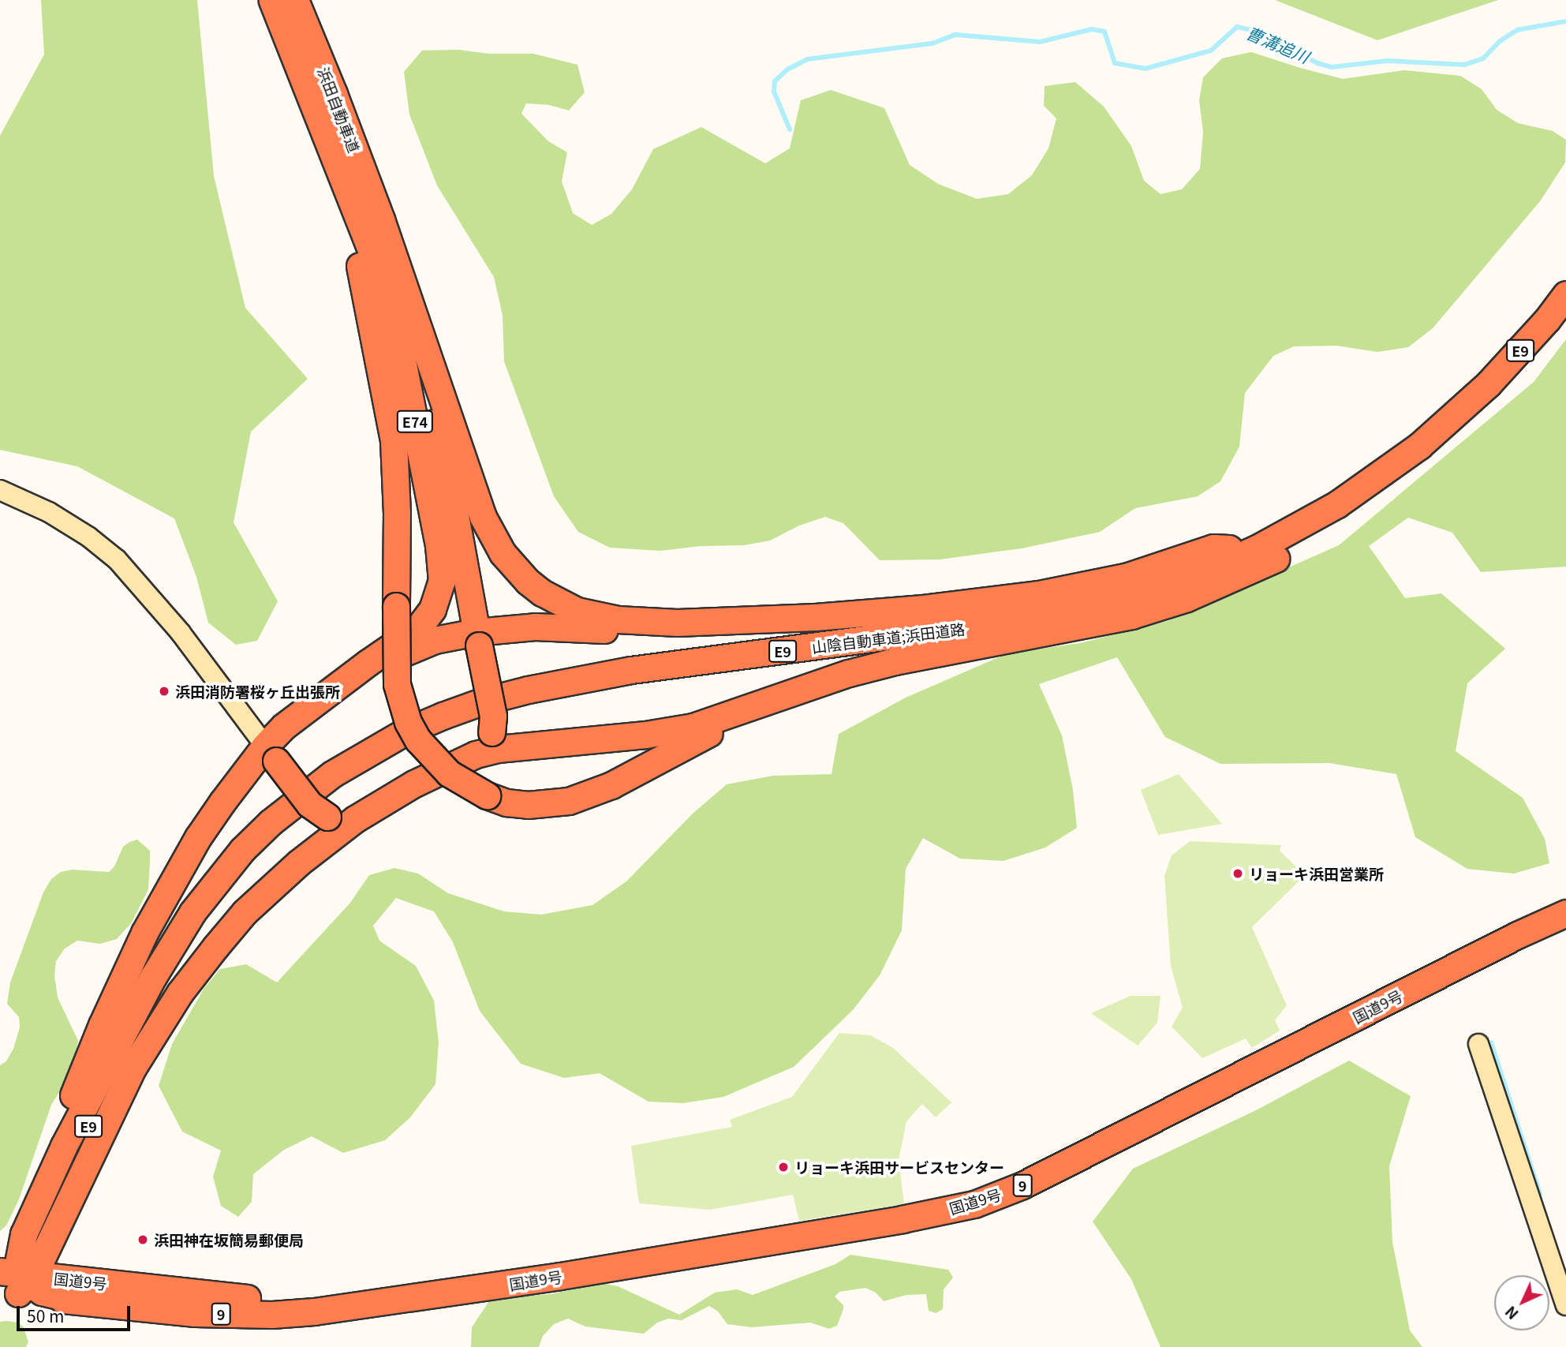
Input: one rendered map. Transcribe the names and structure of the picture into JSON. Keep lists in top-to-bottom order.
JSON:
{
  "streets": {
    "highway": [
      "浜田自動車道",
      "E9",
      "E74",
      "山陰自動車道;浜田道路",
      "国道9号",
      "9"
    ]
  },
  "crossings": [
    ["浜田自動車道", "E74"],
    ["E9", "山陰自動車道;浜田道路"],
    ["E9", "国道9号"]
  ],
  "water": ["曹溝追川"],
  "places": [
    "浜田消防署桜ヶ丘出張所",
    "リョーキ浜田営業所",
    "リョーキ浜田サービスセンター",
    "浜田神在坂簡易郵便局"
  ],
  "scale_bar": "50 m",
  "north": "bottom left"
}
